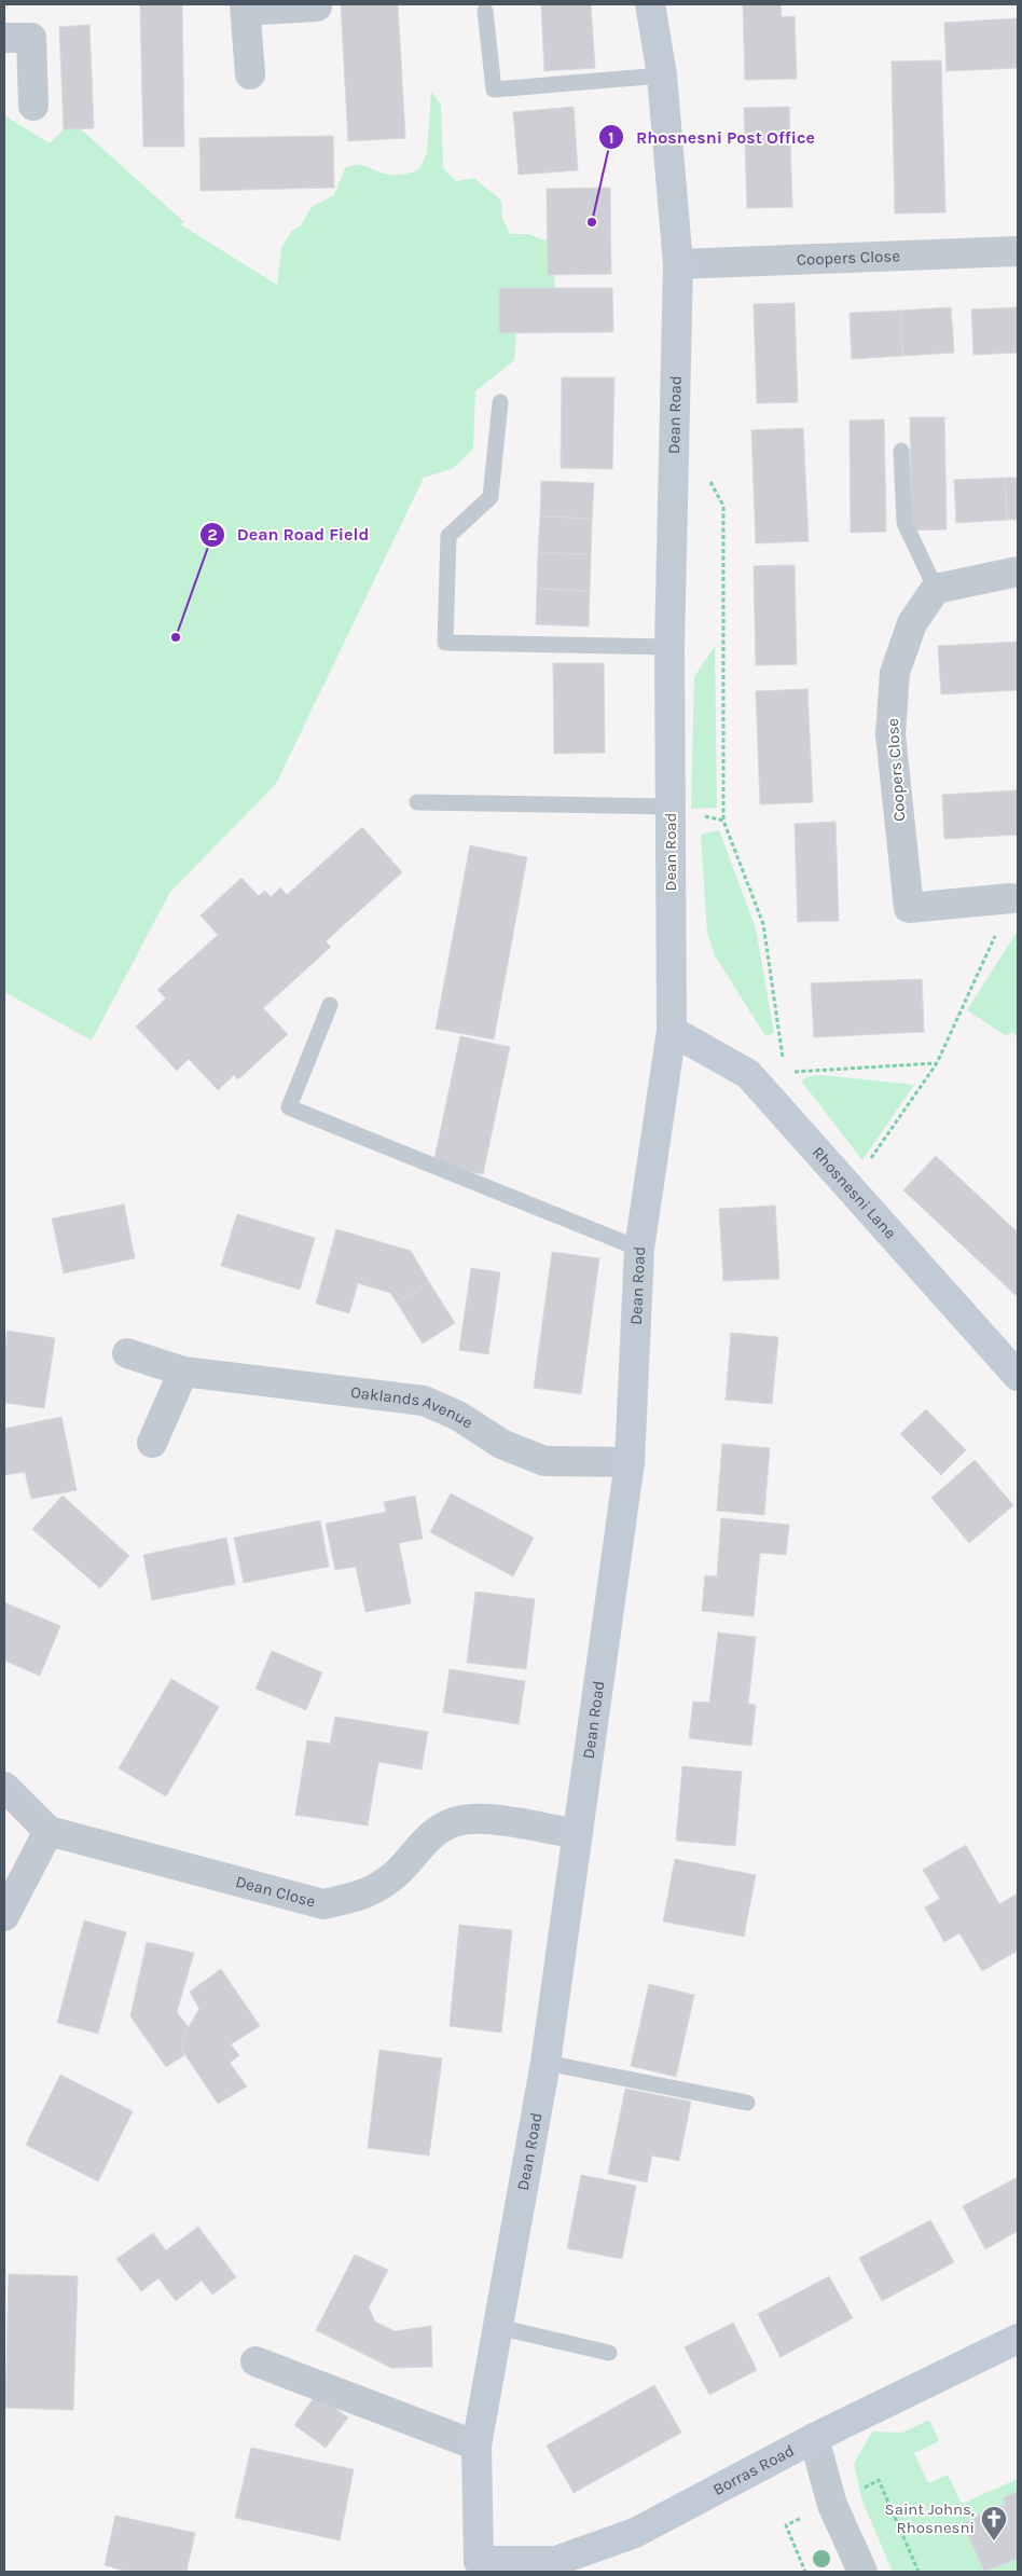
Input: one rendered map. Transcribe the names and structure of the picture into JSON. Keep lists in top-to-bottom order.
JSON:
{
  "streets": {
    "street": [
      "Coopers Close",
      "Dean Road",
      "Rhosnesni Lane",
      "Oaklands Avenue",
      "Dean Close",
      "Borras Road"
    ]
  },
  "crossings": [
    ["Coopers Close", "Dean Road"],
    ["Dean Road", "Rhosnesni Lane"],
    ["Dean Road", "Oaklands Avenue"],
    ["Dean Road", "Dean Close"],
    ["Dean Road", "Borras Road"]
  ],
  "places": {
    "other": ["Rhosnesni Post Office", "Dean Road Field"],
    "church": ["Saint Johns, Rhosnesni"]
  }
}
